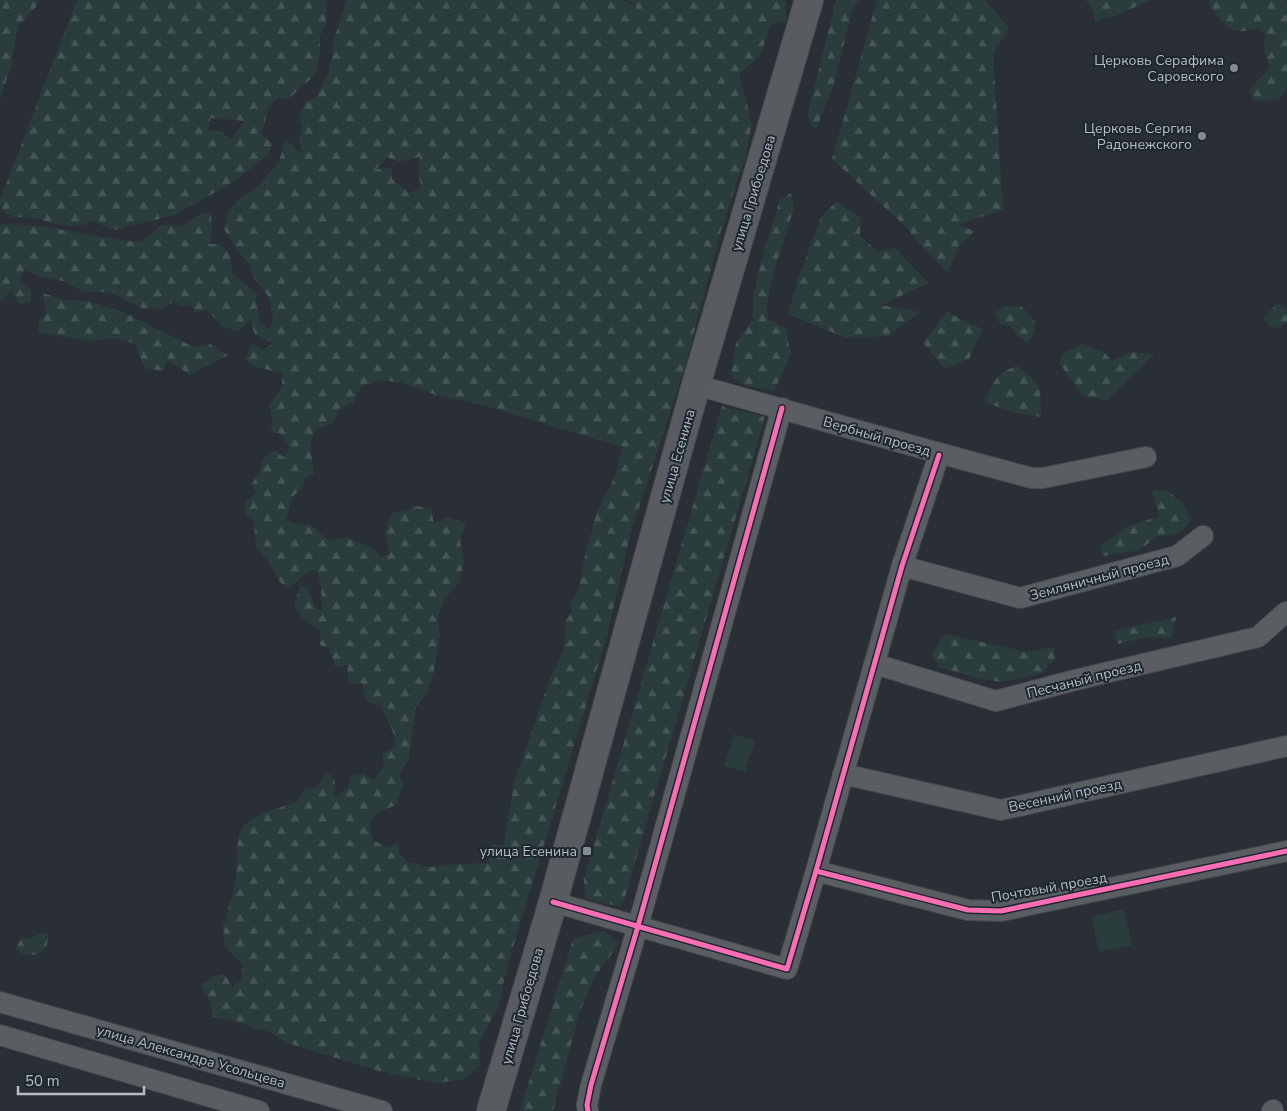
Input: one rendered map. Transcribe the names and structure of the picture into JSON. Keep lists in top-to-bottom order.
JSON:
{
  "streets": {
    "main road": ["улица Грибоедова", "улица Есенина"],
    "street": [
      "Вербный проезд",
      "Земляничный проезд",
      "Песчаный проезд",
      "Весенний проезд",
      "Почтовый проезд",
      "улица Александра Усольцева"
    ]
  },
  "crossings": [
    ["улица Грибоедова", "Вербный проезд"],
    ["улица Грибоедова", "улица Есенина"],
    ["Вербный проезд", "улица Есенина"]
  ],
  "places": {
    "other": ["Церковь Серафима Саровского", "Церковь Сергия Радонежского"],
    "transit": ["улица Есенина"]
  },
  "scale_bar": "50 m"
}
